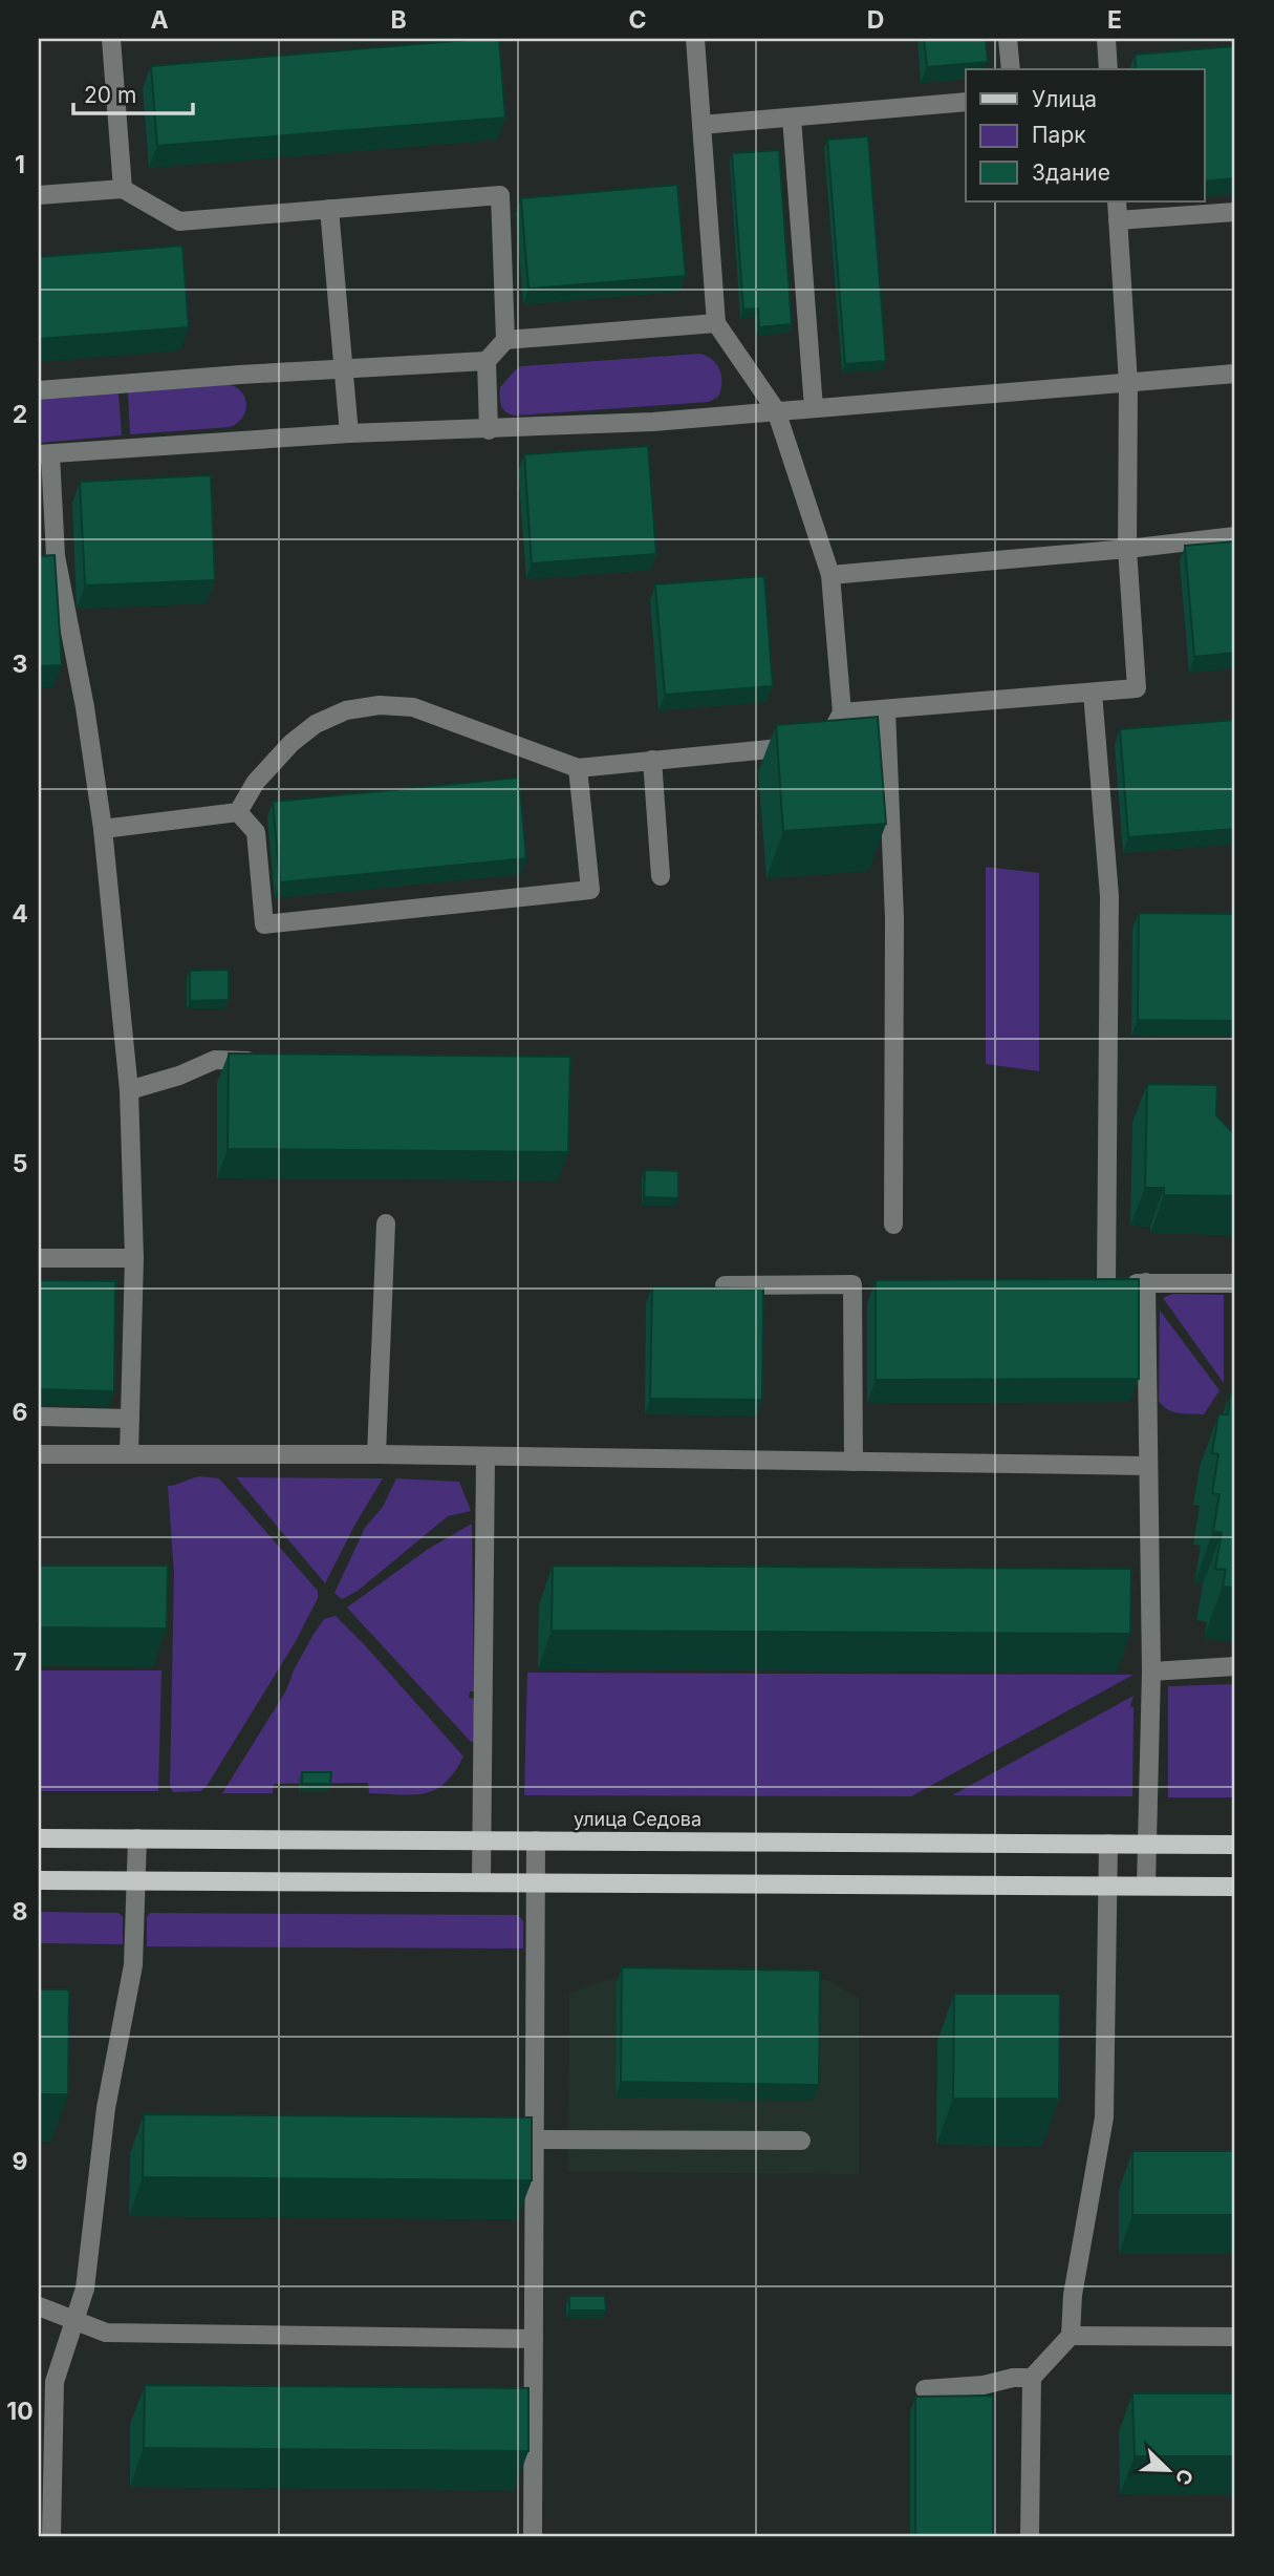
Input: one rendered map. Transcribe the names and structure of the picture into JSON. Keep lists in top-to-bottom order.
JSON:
{
  "streets": {
    "main road": ["улица Седова"]
  },
  "legend": ["Улица", "Парк", "Здание"],
  "scale_bar": "20 m",
  "north": "bottom right",
  "grid": {
    "columns": [
      "A",
      "B",
      "C",
      "D",
      "E"
    ],
    "rows": [
      "1",
      "2",
      "3",
      "4",
      "5",
      "6",
      "7",
      "8",
      "9",
      "10"
    ]
  }
}
